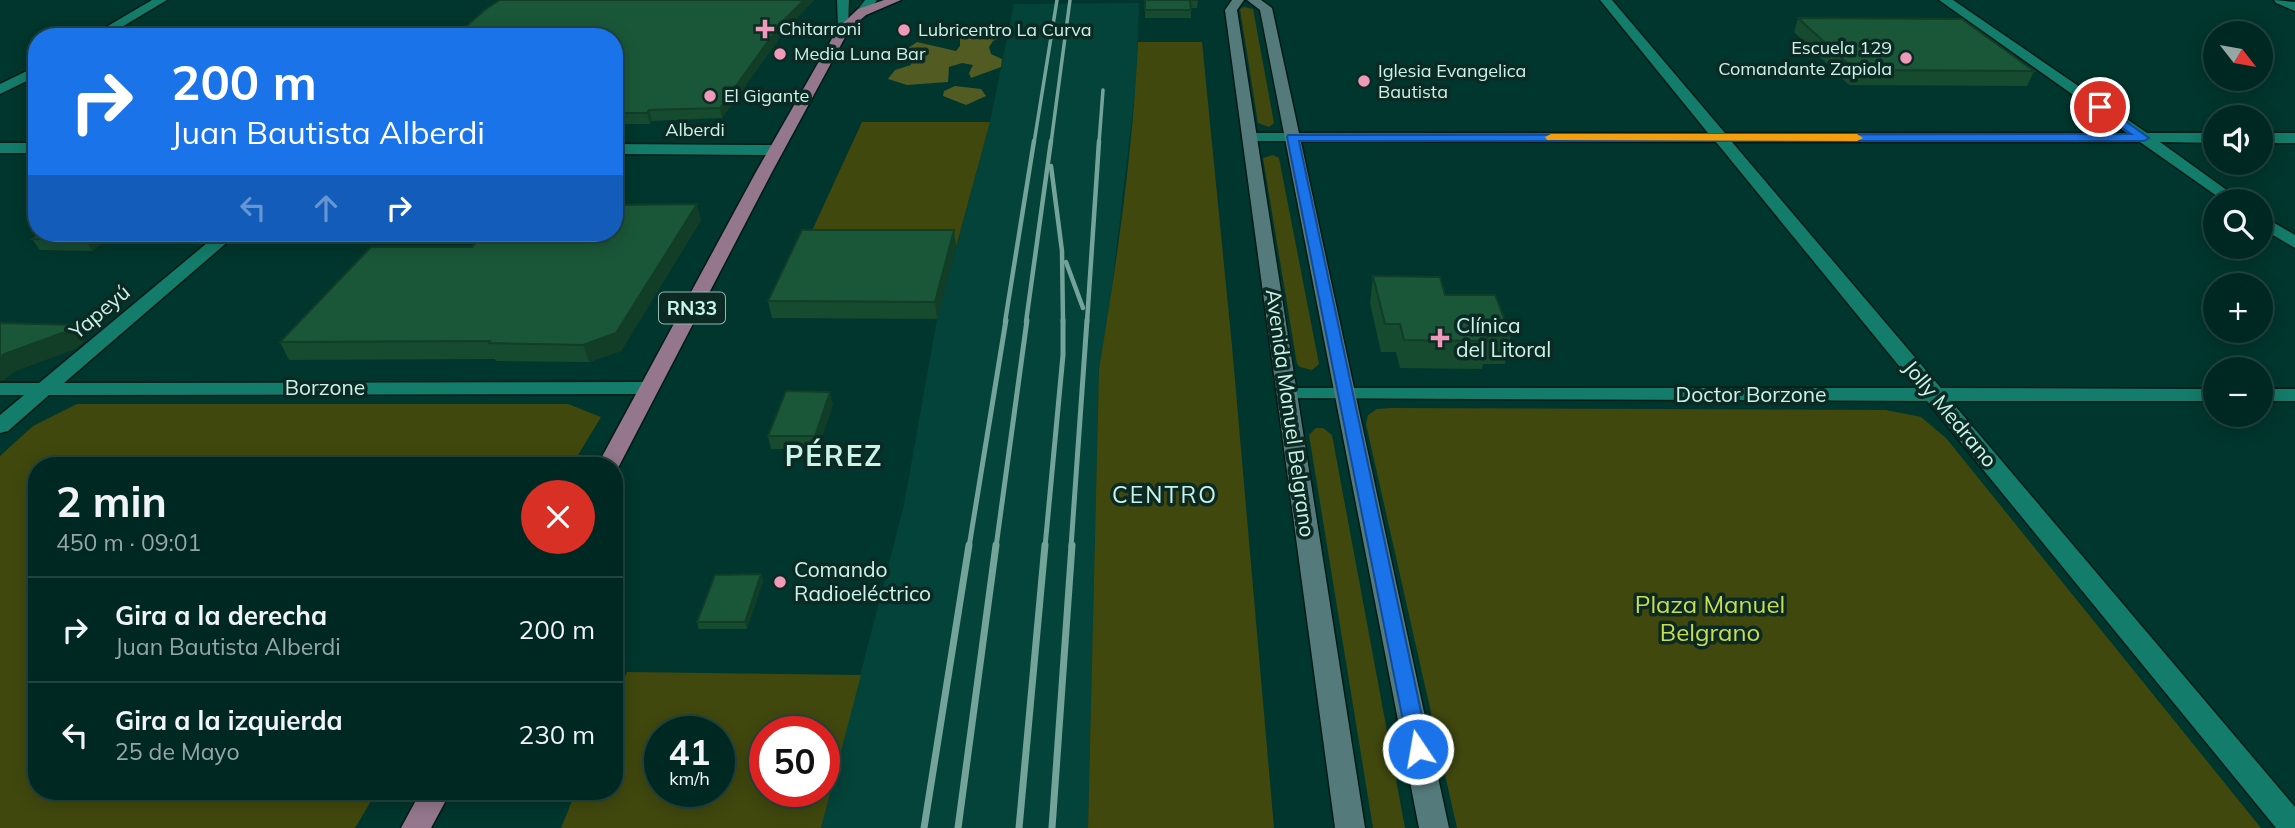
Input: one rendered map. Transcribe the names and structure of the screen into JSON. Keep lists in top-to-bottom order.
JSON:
{
  "streets": {
    "main road": ["RN33", "Avenida Manuel Belgrano"],
    "street": [
      "Alberdi",
      "Yapeyú",
      "Borzone",
      "Doctor Borzone",
      "Jolly Medrano"
    ]
  },
  "crossings": [
    ["Alberdi", "RN33"],
    ["RN33", "Borzone"],
    ["Yapeyú", "Borzone"],
    ["Doctor Borzone", "Avenida Manuel Belgrano"],
    ["Doctor Borzone", "Jolly Medrano"]
  ],
  "districts": ["PÉREZ", "CENTRO"],
  "parks": ["Plaza Manuel Belgrano"],
  "places": {
    "health": ["Chitarroni", "Clínica del Litoral"],
    "other": [
      "Lubricentro La Curva",
      "Media Luna Bar",
      "Escuela 129 Comandante Zapiola",
      "Iglesia Evangelica Bautista",
      "El Gigante",
      "Comando Radioeléctrico"
    ]
  },
  "north": "bottom right",
  "page": {
    "map_buttons": ["+", "−"],
    "turn": ["200 m", "Juan Bautista Alberdi"],
    "heading": ["2 min", "450 m · 09:01"],
    "list": [
      {
        "name": "Gira a la derecha",
        "note": "Juan Bautista Alberdi",
        "value": "200 m"
      },
      {
        "name": "Gira a la izquierda",
        "note": "25 de Mayo",
        "value": "230 m"
      }
    ],
    "speed": "41 km/h",
    "limit": "50"
  }
}
